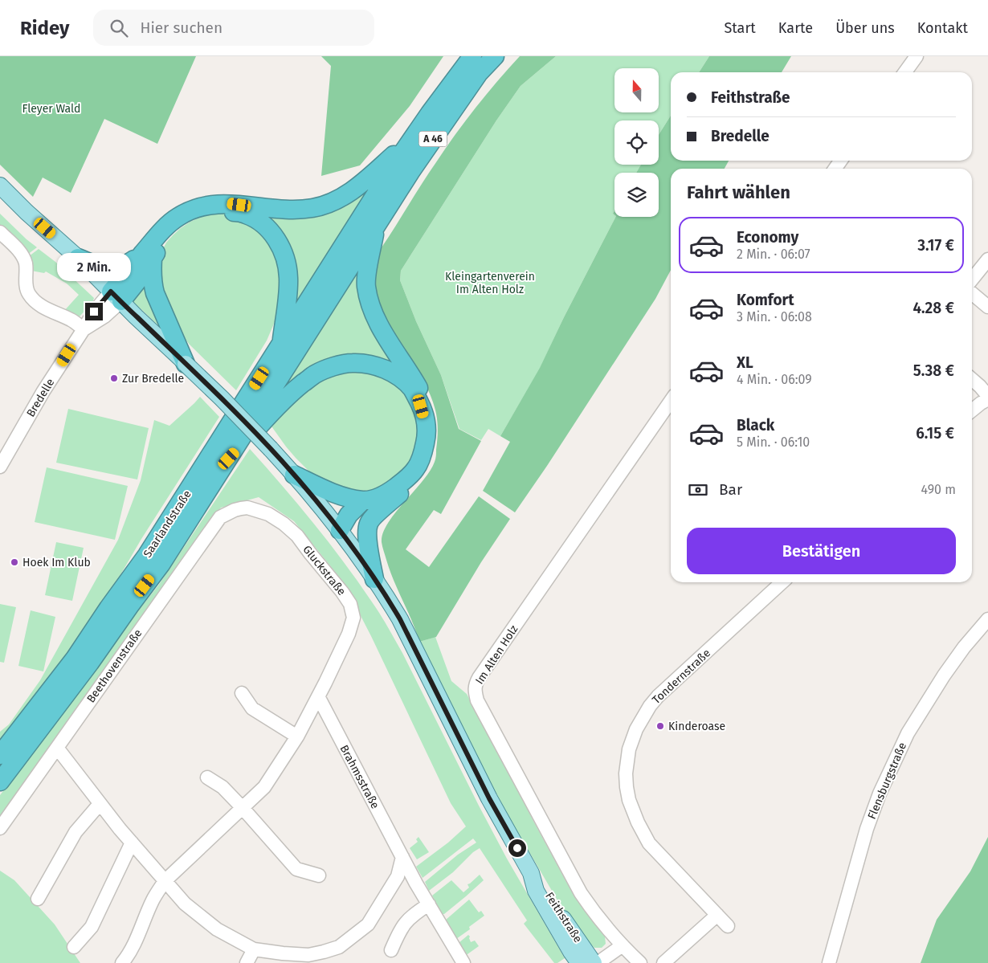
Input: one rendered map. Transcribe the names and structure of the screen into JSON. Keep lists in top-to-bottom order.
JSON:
{
  "streets": {
    "highway": ["A 46", "Saarlandstraße"],
    "main road": ["Feithstraße"],
    "street": [
      "Bredelle",
      "Gluckstraße",
      "Im Alten Holz",
      "Beethovenstraße",
      "Tondernstraße",
      "Brahmsstraße",
      "Flensburgstraße"
    ]
  },
  "crossings": [
    ["A 46", "Saarlandstraße"],
    ["Bredelle", "Feithstraße"],
    ["Gluckstraße", "Beethovenstraße"],
    ["Gluckstraße", "Brahmsstraße"]
  ],
  "parks": ["Fleyer Wald", "Kleingartenverein Im Alten Holz"],
  "places": ["Zur Bredelle", "Hoek Im Klub", "Kinderoase"],
  "north": "top",
  "page": {
    "header": "Ridey",
    "search": "Hier suchen",
    "nav": [
      "Start",
      "Karte",
      "Über uns",
      "Kontakt"
    ],
    "banner": ["Feithstraße", "Bredelle"],
    "heading": "Fahrt wählen",
    "list": [
      {
        "name": "Economy",
        "note": "2 Min. · 06:07",
        "value": "3.17 €"
      },
      {
        "name": "Komfort",
        "note": "3 Min. · 06:08",
        "value": "4.28 €"
      },
      {
        "name": "XL",
        "note": "4 Min. · 06:09",
        "value": "5.38 €"
      },
      {
        "name": "Black",
        "note": "5 Min. · 06:10",
        "value": "6.15 €"
      }
    ],
    "bubble": "2 Min.",
    "pay": ["Bar", "490 m"],
    "buttons": "Bestätigen"
  }
}
